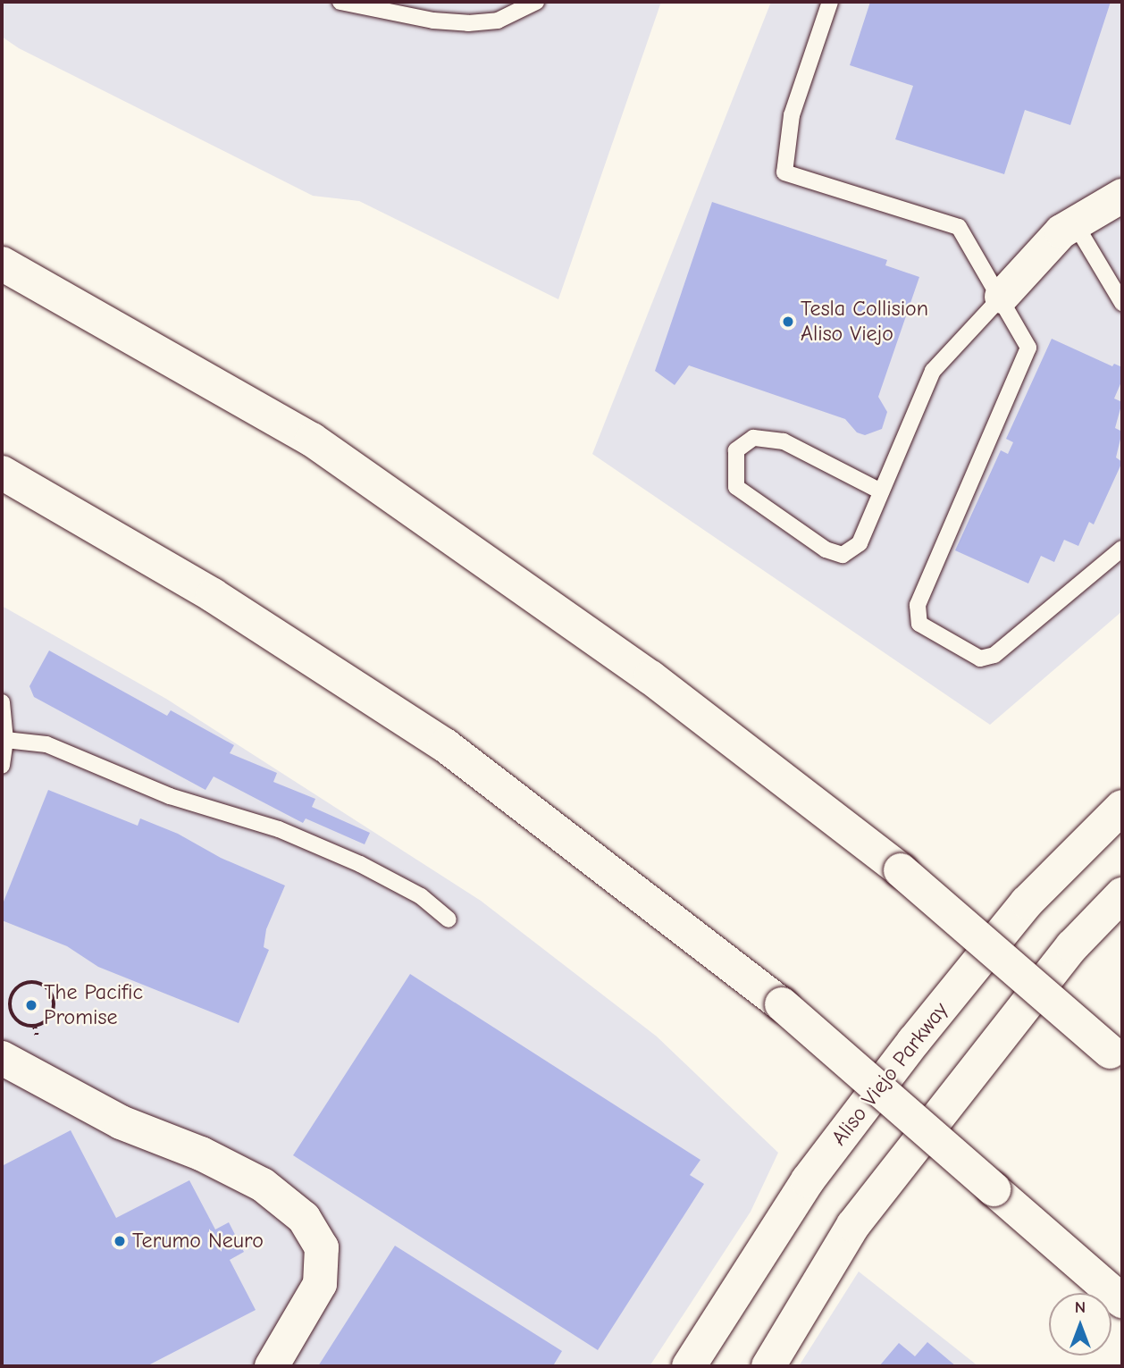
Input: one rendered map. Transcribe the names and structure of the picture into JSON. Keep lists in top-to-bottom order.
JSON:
{
  "streets": {
    "main road": ["Aliso Viejo Parkway"]
  },
  "places": ["Tesla Collision Aliso Viejo", "The Pacific Promise", "Terumo Neuro"],
  "north": "top"
}
